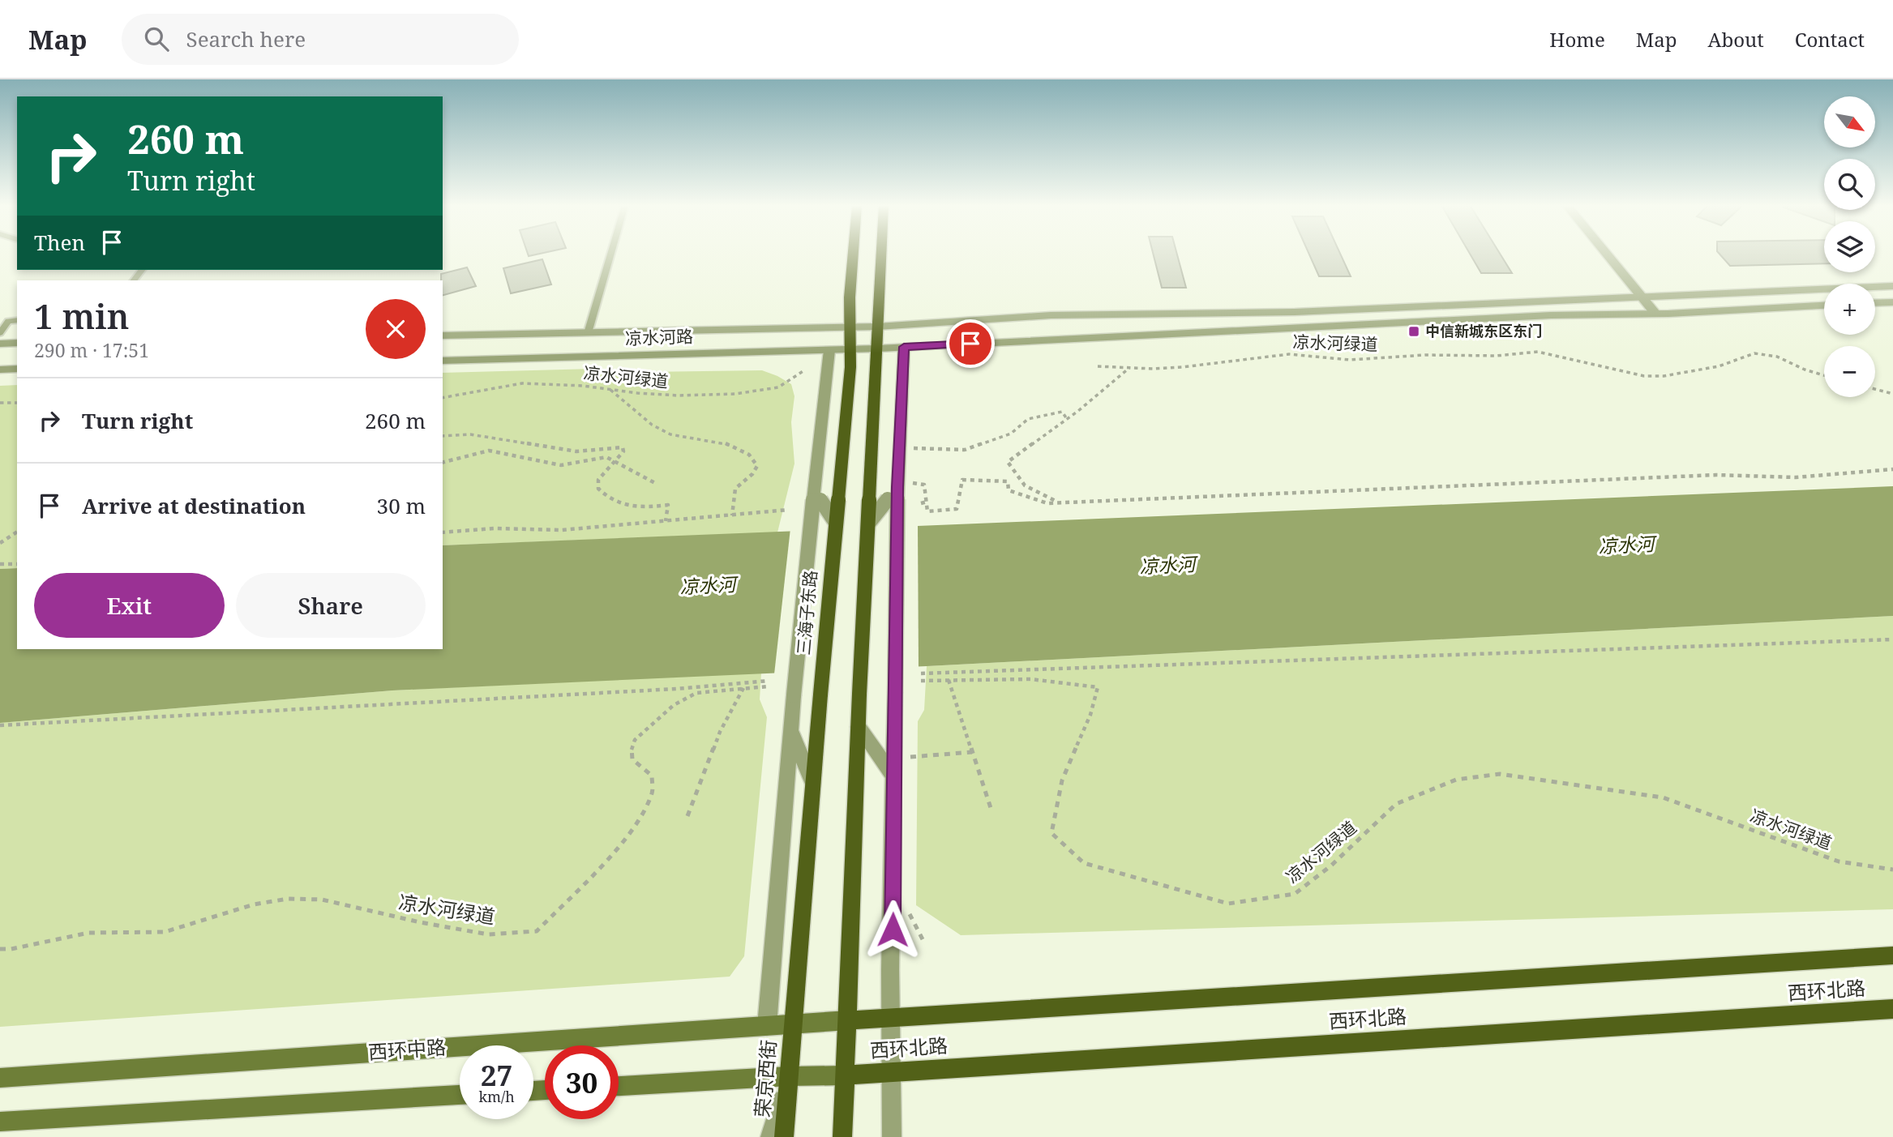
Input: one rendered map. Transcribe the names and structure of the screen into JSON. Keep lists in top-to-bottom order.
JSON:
{
  "streets": {
    "main road": [
      "三海子东路",
      "西环北路",
      "西环中路",
      "荣京西街"
    ],
    "street": ["凉水河路"],
    "path": ["凉水河绿道"]
  },
  "crossings": [
    ["凉水河路", "三海子东路"],
    ["三海子东路", "西环中路"],
    ["三海子东路", "荣京西街"],
    ["西环北路", "西环中路"],
    ["西环中路", "荣京西街"]
  ],
  "water": ["凉水河"],
  "places": {
    "transit": ["中信新城东区东门"]
  },
  "north": "bottom right",
  "page": {
    "header": "Map",
    "search": "Search here",
    "nav": [
      "Home",
      "Map",
      "About",
      "Contact"
    ],
    "map_buttons": ["+", "−"],
    "turn": ["260 m", "Turn right"],
    "then": "Then",
    "heading": ["1 min", "290 m · 17:51"],
    "list": [
      {
        "name": "Turn right",
        "value": "260 m"
      },
      {
        "name": "Arrive at destination",
        "value": "30 m"
      }
    ],
    "buttons": ["Exit", "Share"],
    "speed": "27 km/h",
    "limit": "30"
  }
}
